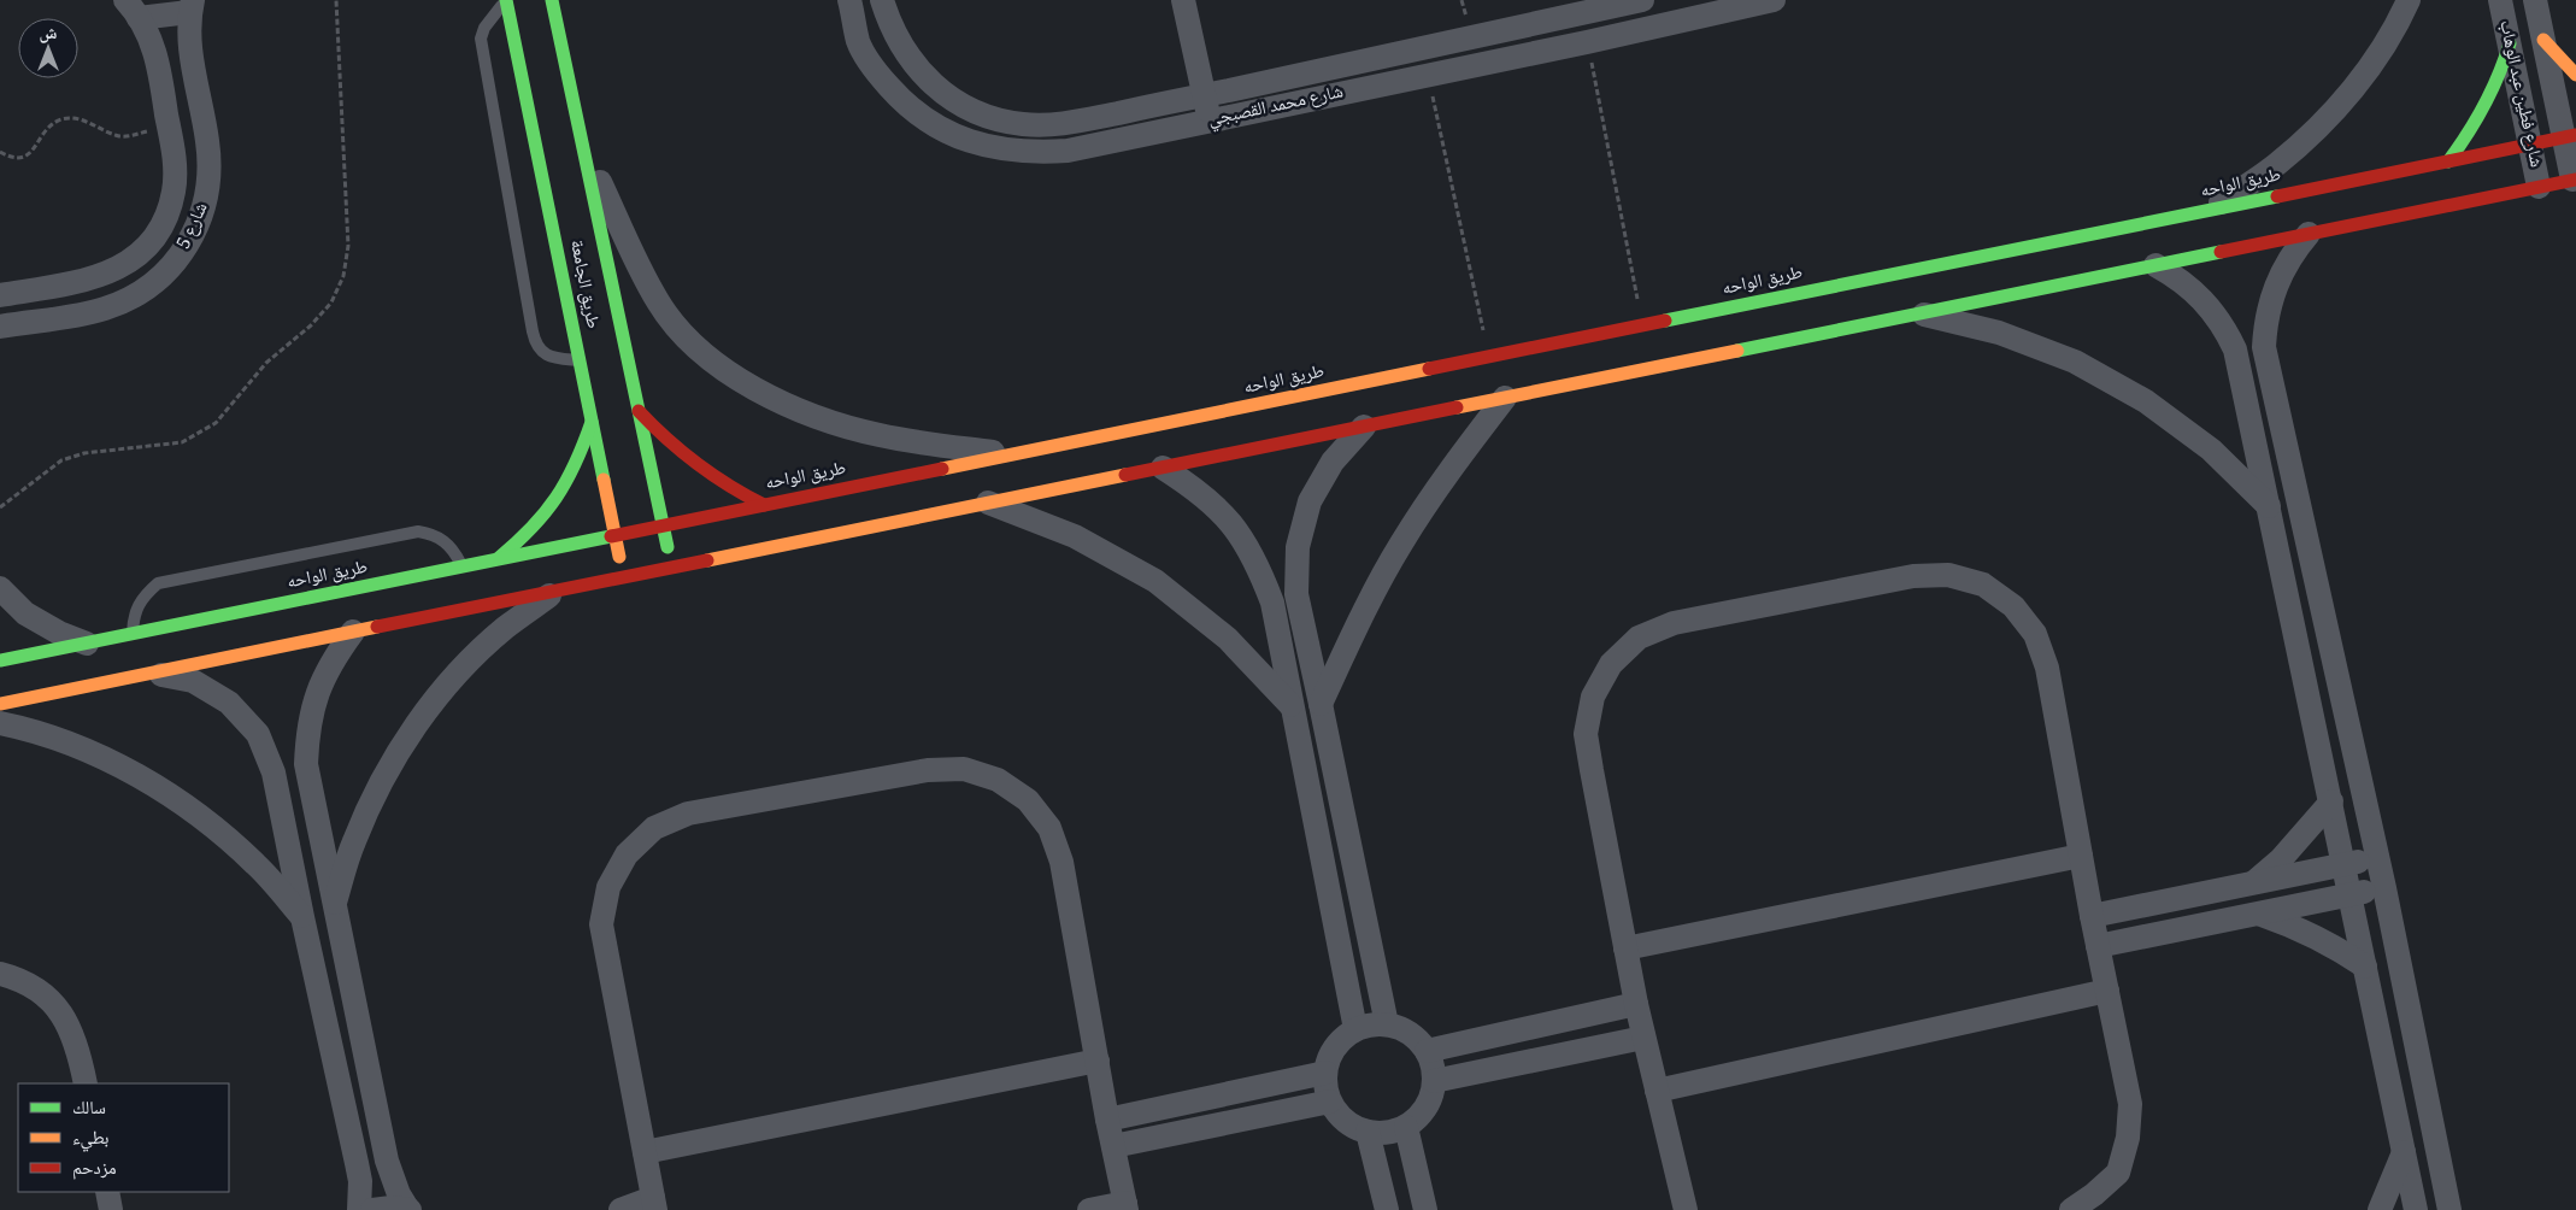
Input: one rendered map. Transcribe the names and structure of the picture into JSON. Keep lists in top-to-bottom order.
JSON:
{
  "streets": {
    "street": [
      "شارع فطين عبد الوهاب",
      "شارع محمد القصبجي",
      "طريق الواحه",
      "شارع 5",
      "طريق الجامعة"
    ]
  },
  "crossings": [
    ["شارع فطين عبد الوهاب", "طريق الواحه"],
    ["طريق الواحه", "طريق الجامعة"]
  ],
  "legend": ["سالك", "بطيء", "مزدحم"],
  "north": "top"
}
